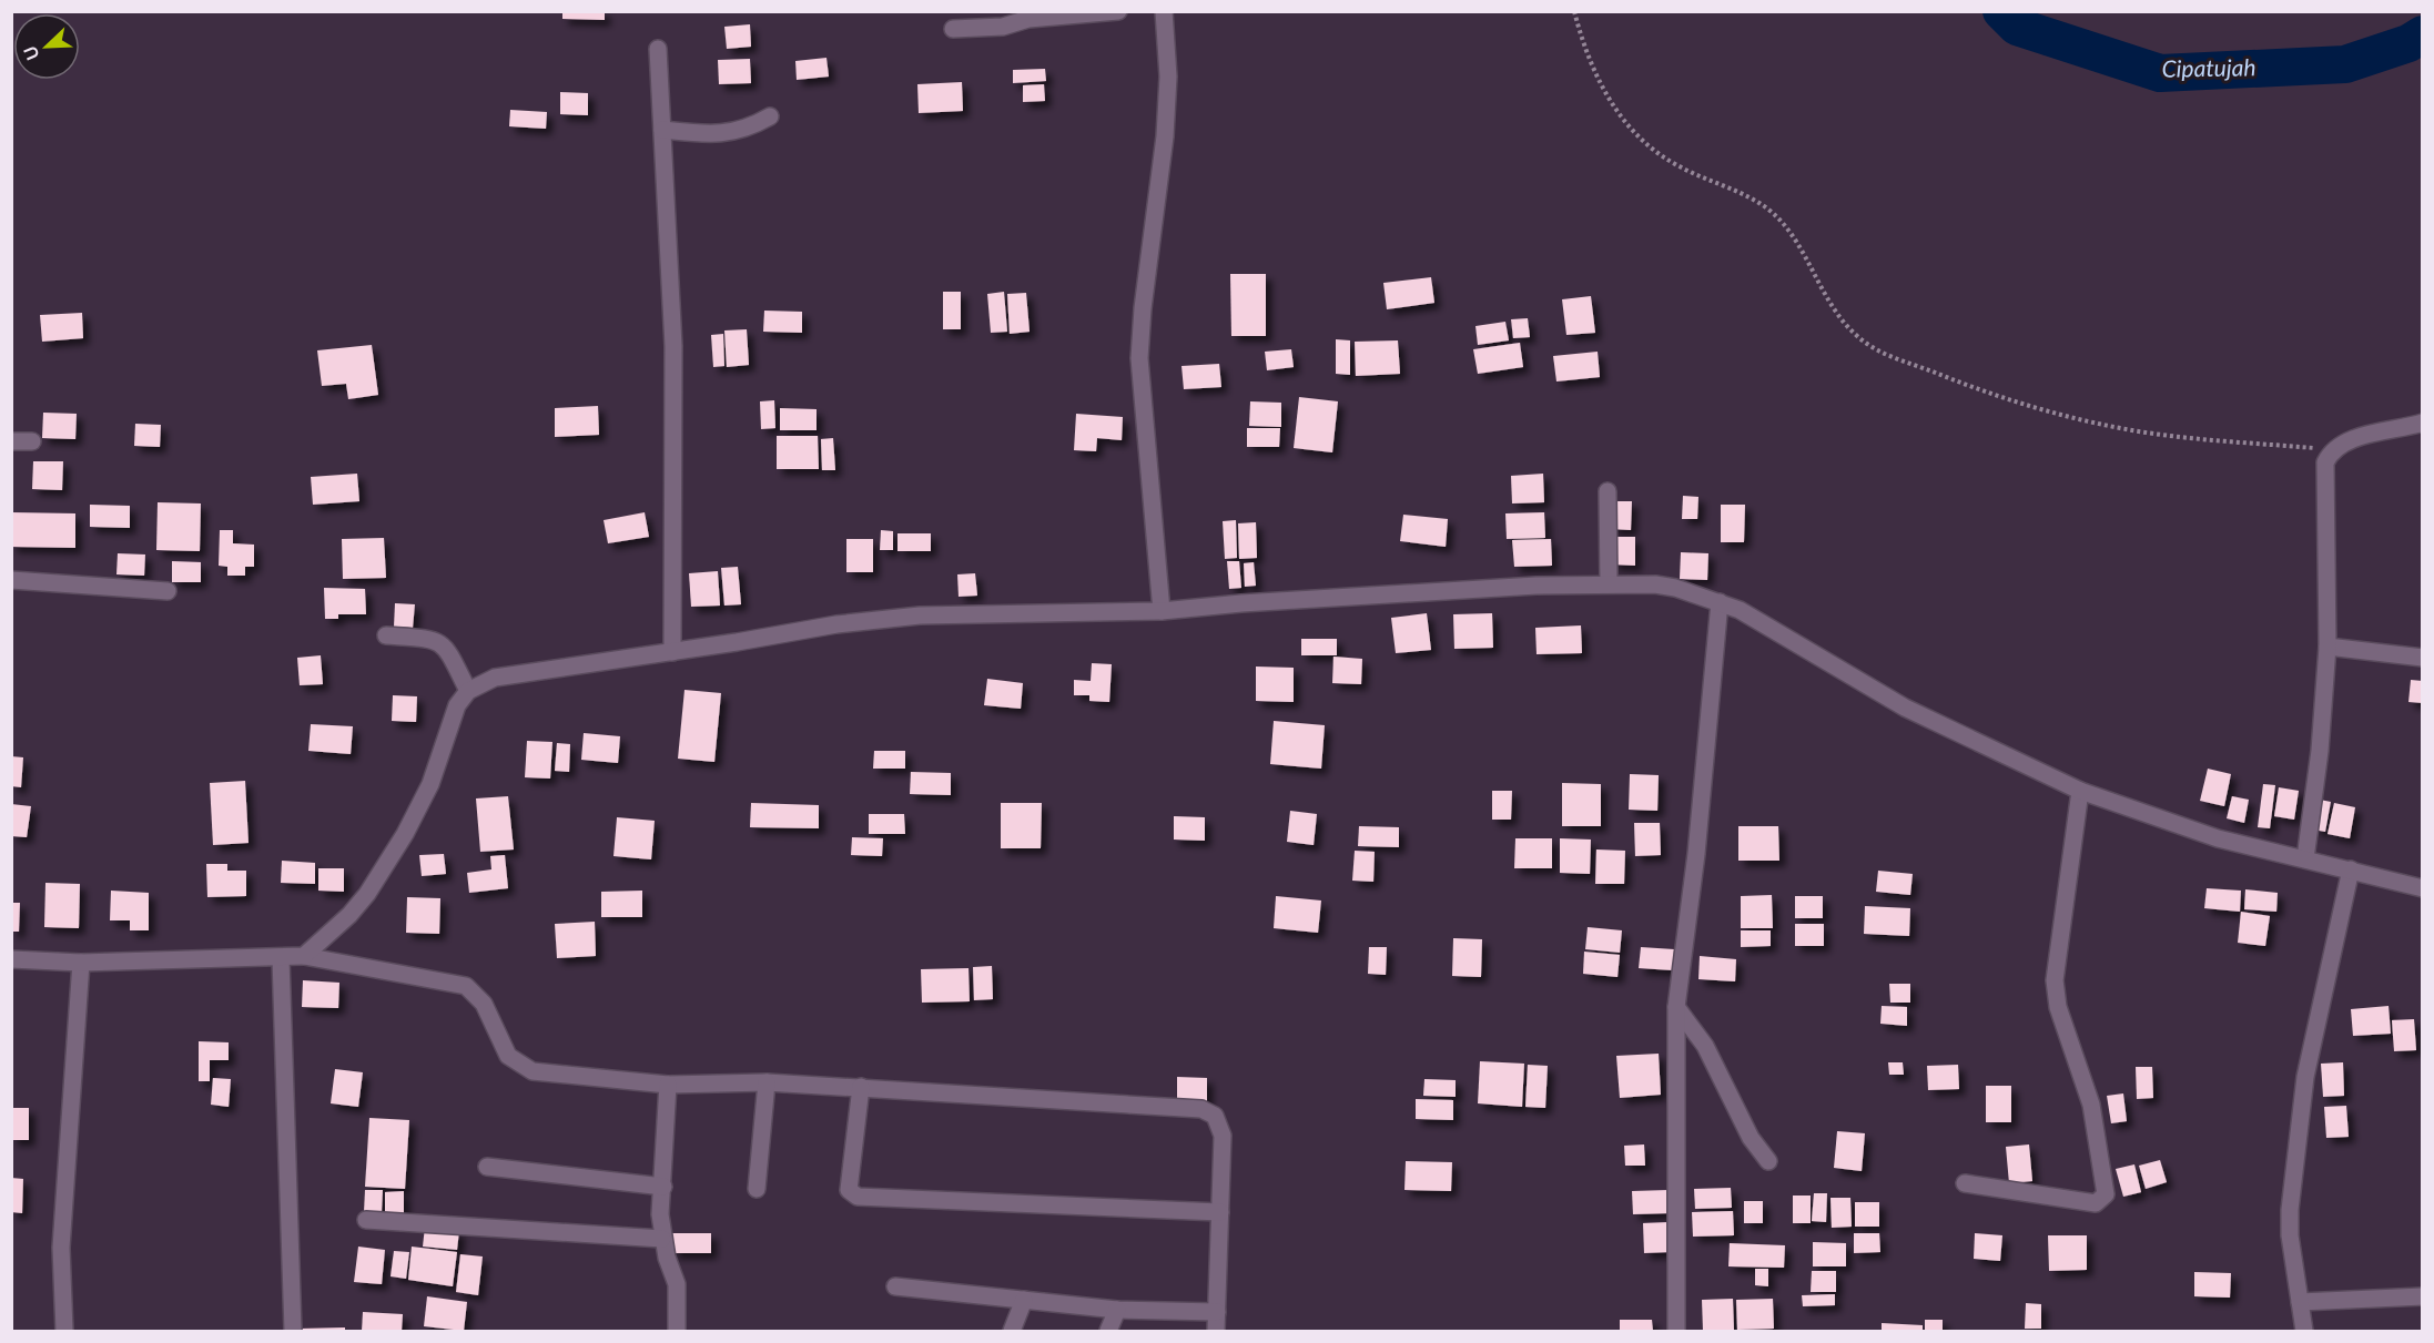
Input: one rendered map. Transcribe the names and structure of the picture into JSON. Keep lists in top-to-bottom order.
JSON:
{
  "water": ["Cipatujah"],
  "north": "bottom left"
}
